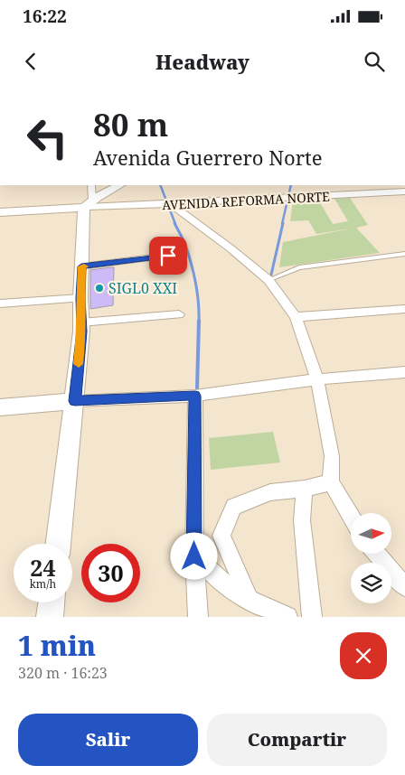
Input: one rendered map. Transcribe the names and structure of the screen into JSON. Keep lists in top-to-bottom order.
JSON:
{
  "streets": {
    "street": ["AVENIDA REFORMA NORTE"]
  },
  "places": ["SIGL0 XXI"],
  "north": "right",
  "page": {
    "status": "16:22",
    "header": "Headway",
    "turn": ["80 m", "Avenida Guerrero Norte"],
    "speed": "24 km/h",
    "limit": "30",
    "heading": ["1 min", "320 m · 16:23"],
    "buttons": ["Salir", "Compartir"]
  }
}
